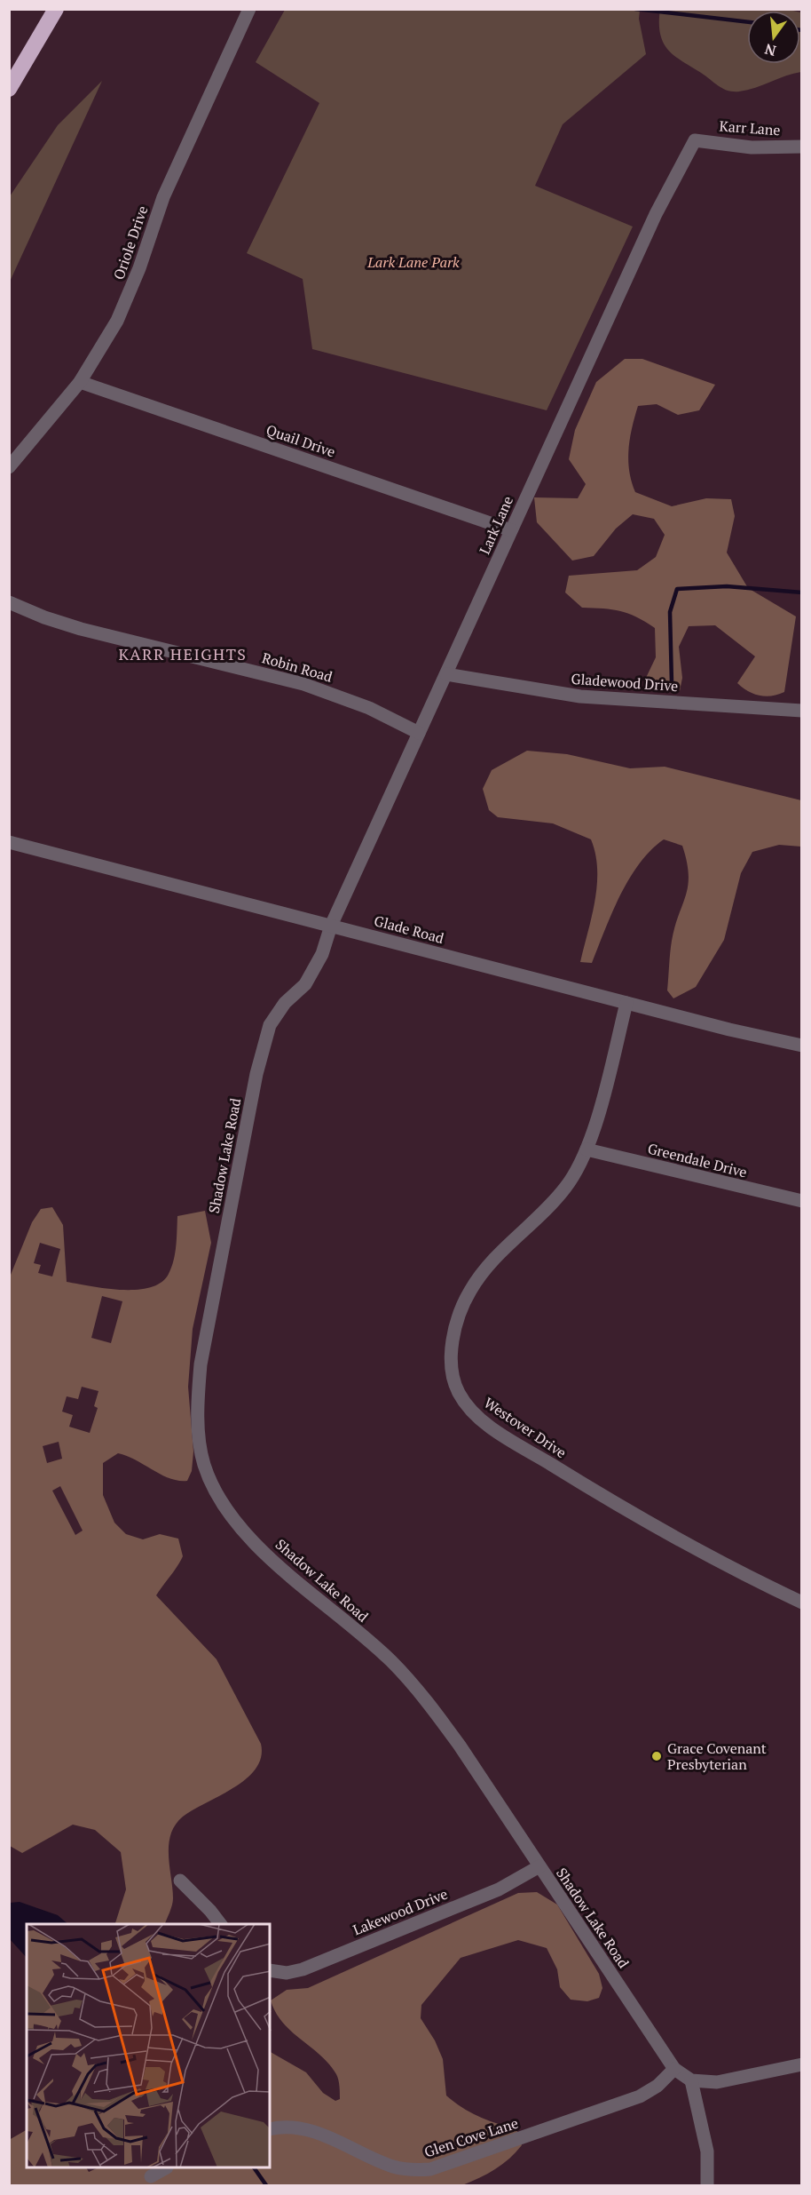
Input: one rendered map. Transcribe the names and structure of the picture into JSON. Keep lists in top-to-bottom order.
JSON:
{
  "streets": {
    "street": [
      "Karr Lane",
      "Oriole Drive",
      "Quail Drive",
      "Lark Lane",
      "Robin Road",
      "Gladewood Drive",
      "Glade Road",
      "Shadow Lake Road",
      "Greendale Drive",
      "Westover Drive",
      "Lakewood Drive",
      "Glen Cove Lane"
    ]
  },
  "crossings": [
    ["Karr Lane", "Lark Lane"],
    ["Oriole Drive", "Quail Drive"],
    ["Quail Drive", "Lark Lane"],
    ["Lark Lane", "Robin Road"],
    ["Lark Lane", "Gladewood Drive"],
    ["Lark Lane", "Glade Road"],
    ["Lark Lane", "Shadow Lake Road"],
    ["Glade Road", "Shadow Lake Road"],
    ["Glade Road", "Westover Drive"],
    ["Shadow Lake Road", "Lakewood Drive"],
    ["Shadow Lake Road", "Glen Cove Lane"],
    ["Greendale Drive", "Westover Drive"]
  ],
  "districts": ["KARR HEIGHTS"],
  "parks": ["Lark Lane Park"],
  "places": ["Grace Covenant Presbyterian"],
  "north": "bottom"
}
